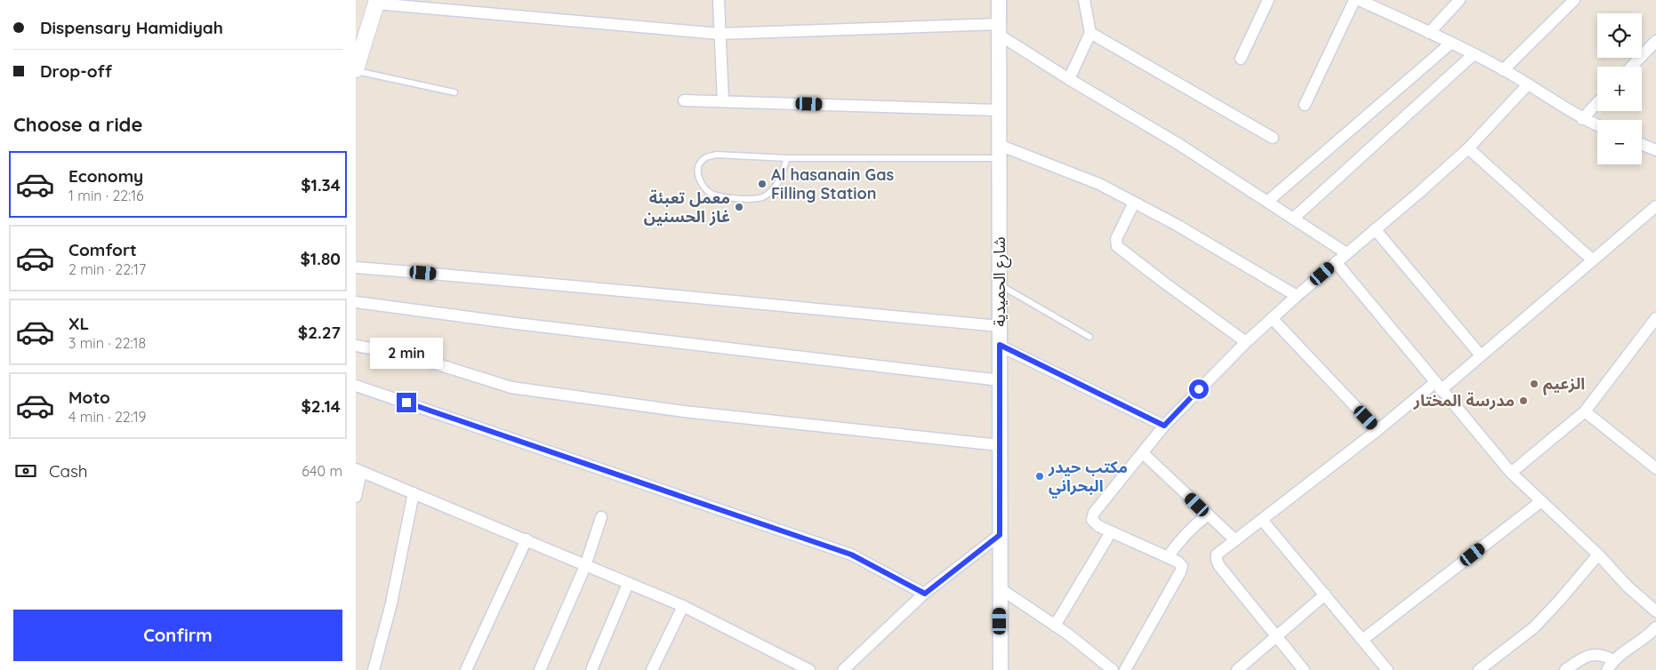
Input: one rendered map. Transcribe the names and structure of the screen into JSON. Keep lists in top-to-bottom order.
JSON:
{
  "streets": {
    "street": ["شارع الحميدية"]
  },
  "places": [
    "Al hasanain Gas Filling Station",
    "معمل تعبئة غاز الحسنين",
    "الزعيم",
    "مدرسة المختار",
    "مكتب حيدر البحراني"
  ],
  "page": {
    "banner": ["Dispensary Hamidiyah", "Drop-off"],
    "map_buttons": ["+", "−"],
    "heading": "Choose a ride",
    "list": [
      {
        "name": "Economy",
        "note": "1 min · 22:16",
        "value": "$1.34"
      },
      {
        "name": "Comfort",
        "note": "2 min · 22:17",
        "value": "$1.80"
      },
      {
        "name": "XL",
        "note": "3 min · 22:18",
        "value": "$2.27"
      },
      {
        "name": "Moto",
        "note": "4 min · 22:19",
        "value": "$2.14"
      }
    ],
    "bubble": "2 min",
    "pay": ["Cash", "640 m"],
    "buttons": "Confirm"
  }
}
